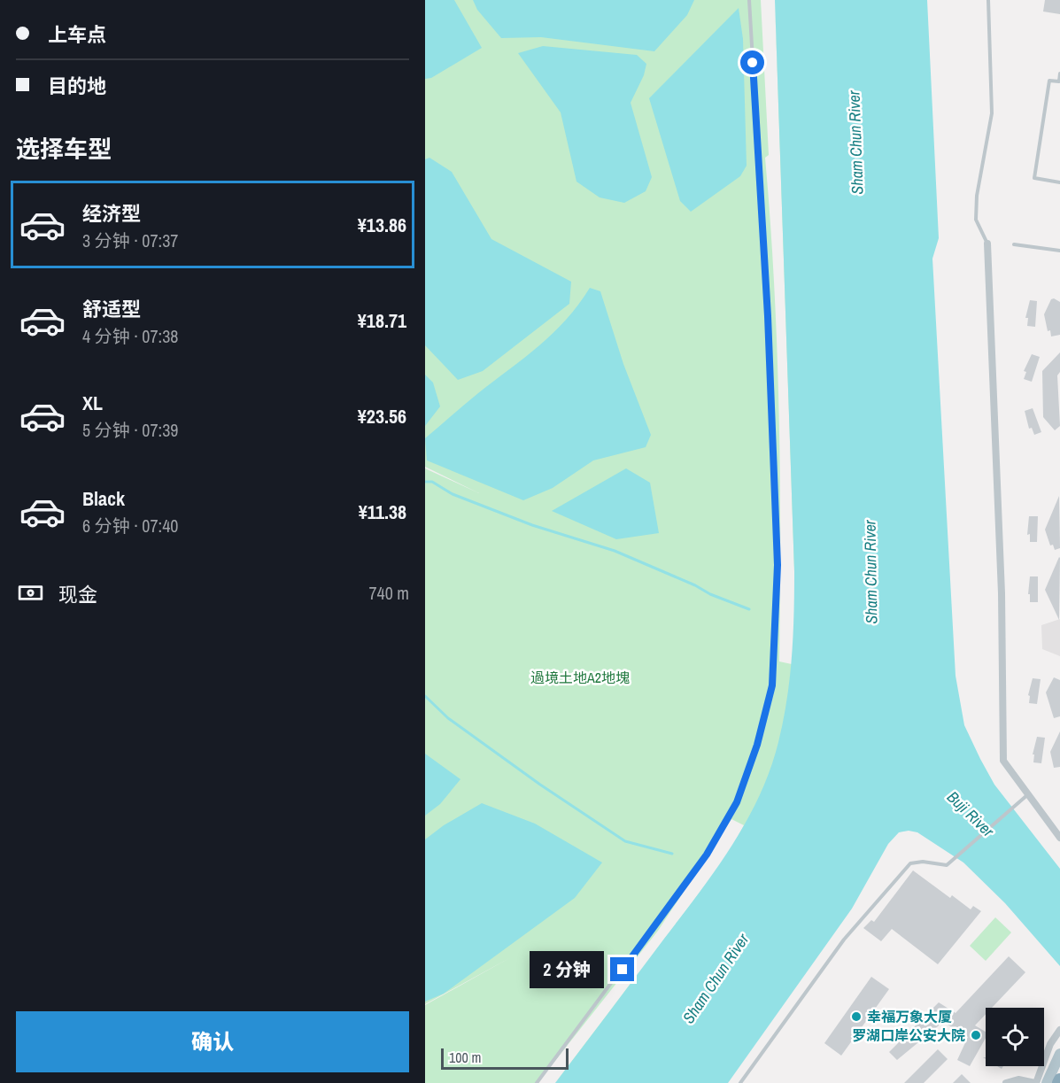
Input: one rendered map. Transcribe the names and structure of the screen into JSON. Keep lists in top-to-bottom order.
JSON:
{
  "water": ["Sham Chun River", "Buji River"],
  "parks": ["過境土地A2地塊"],
  "places": ["幸福万象大厦", "罗湖口岸公安大院"],
  "scale_bar": "100 m",
  "page": {
    "banner": ["上车点", "目的地"],
    "heading": "选择车型",
    "list": [
      {
        "name": "经济型",
        "note": "3 分钟 · 07:37",
        "value": "¥13.86"
      },
      {
        "name": "舒适型",
        "note": "4 分钟 · 07:38",
        "value": "¥18.71"
      },
      {
        "name": "XL",
        "note": "5 分钟 · 07:39",
        "value": "¥23.56"
      },
      {
        "name": "Black",
        "note": "6 分钟 · 07:40",
        "value": "¥11.38"
      }
    ],
    "pay": ["现金", "740 m"],
    "bubble": "2 分钟",
    "buttons": "确认",
    "scale": "100 m"
  }
}
